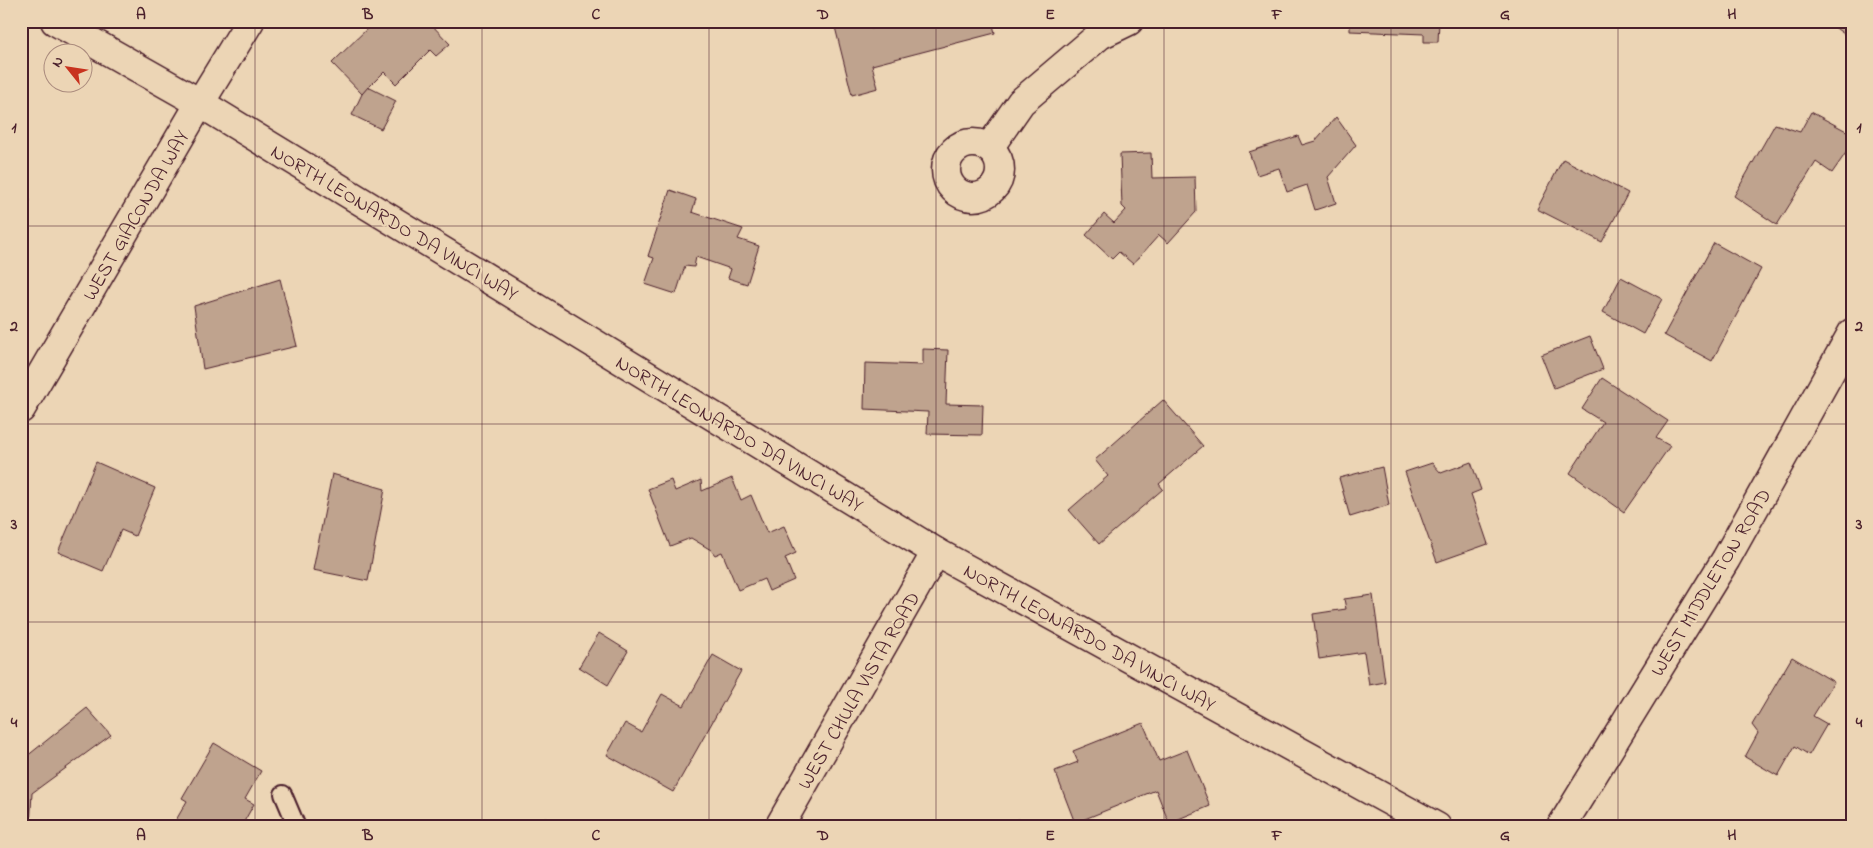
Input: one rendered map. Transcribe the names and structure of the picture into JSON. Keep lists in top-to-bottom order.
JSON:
{
  "streets": {
    "street": [
      "WEST GIACONDA WAY",
      "NORTH LEONARDO DA VINCI WAY",
      "WEST MIDDLETON ROAD",
      "WEST CHULA VISTA ROAD"
    ]
  },
  "crossings": [
    ["WEST GIACONDA WAY", "NORTH LEONARDO DA VINCI WAY"],
    ["NORTH LEONARDO DA VINCI WAY", "WEST CHULA VISTA ROAD"]
  ],
  "north": "top left",
  "grid": {
    "columns": [
      "A",
      "B",
      "C",
      "D",
      "E",
      "F",
      "G",
      "H"
    ],
    "rows": [
      "1",
      "2",
      "3",
      "4"
    ]
  }
}
